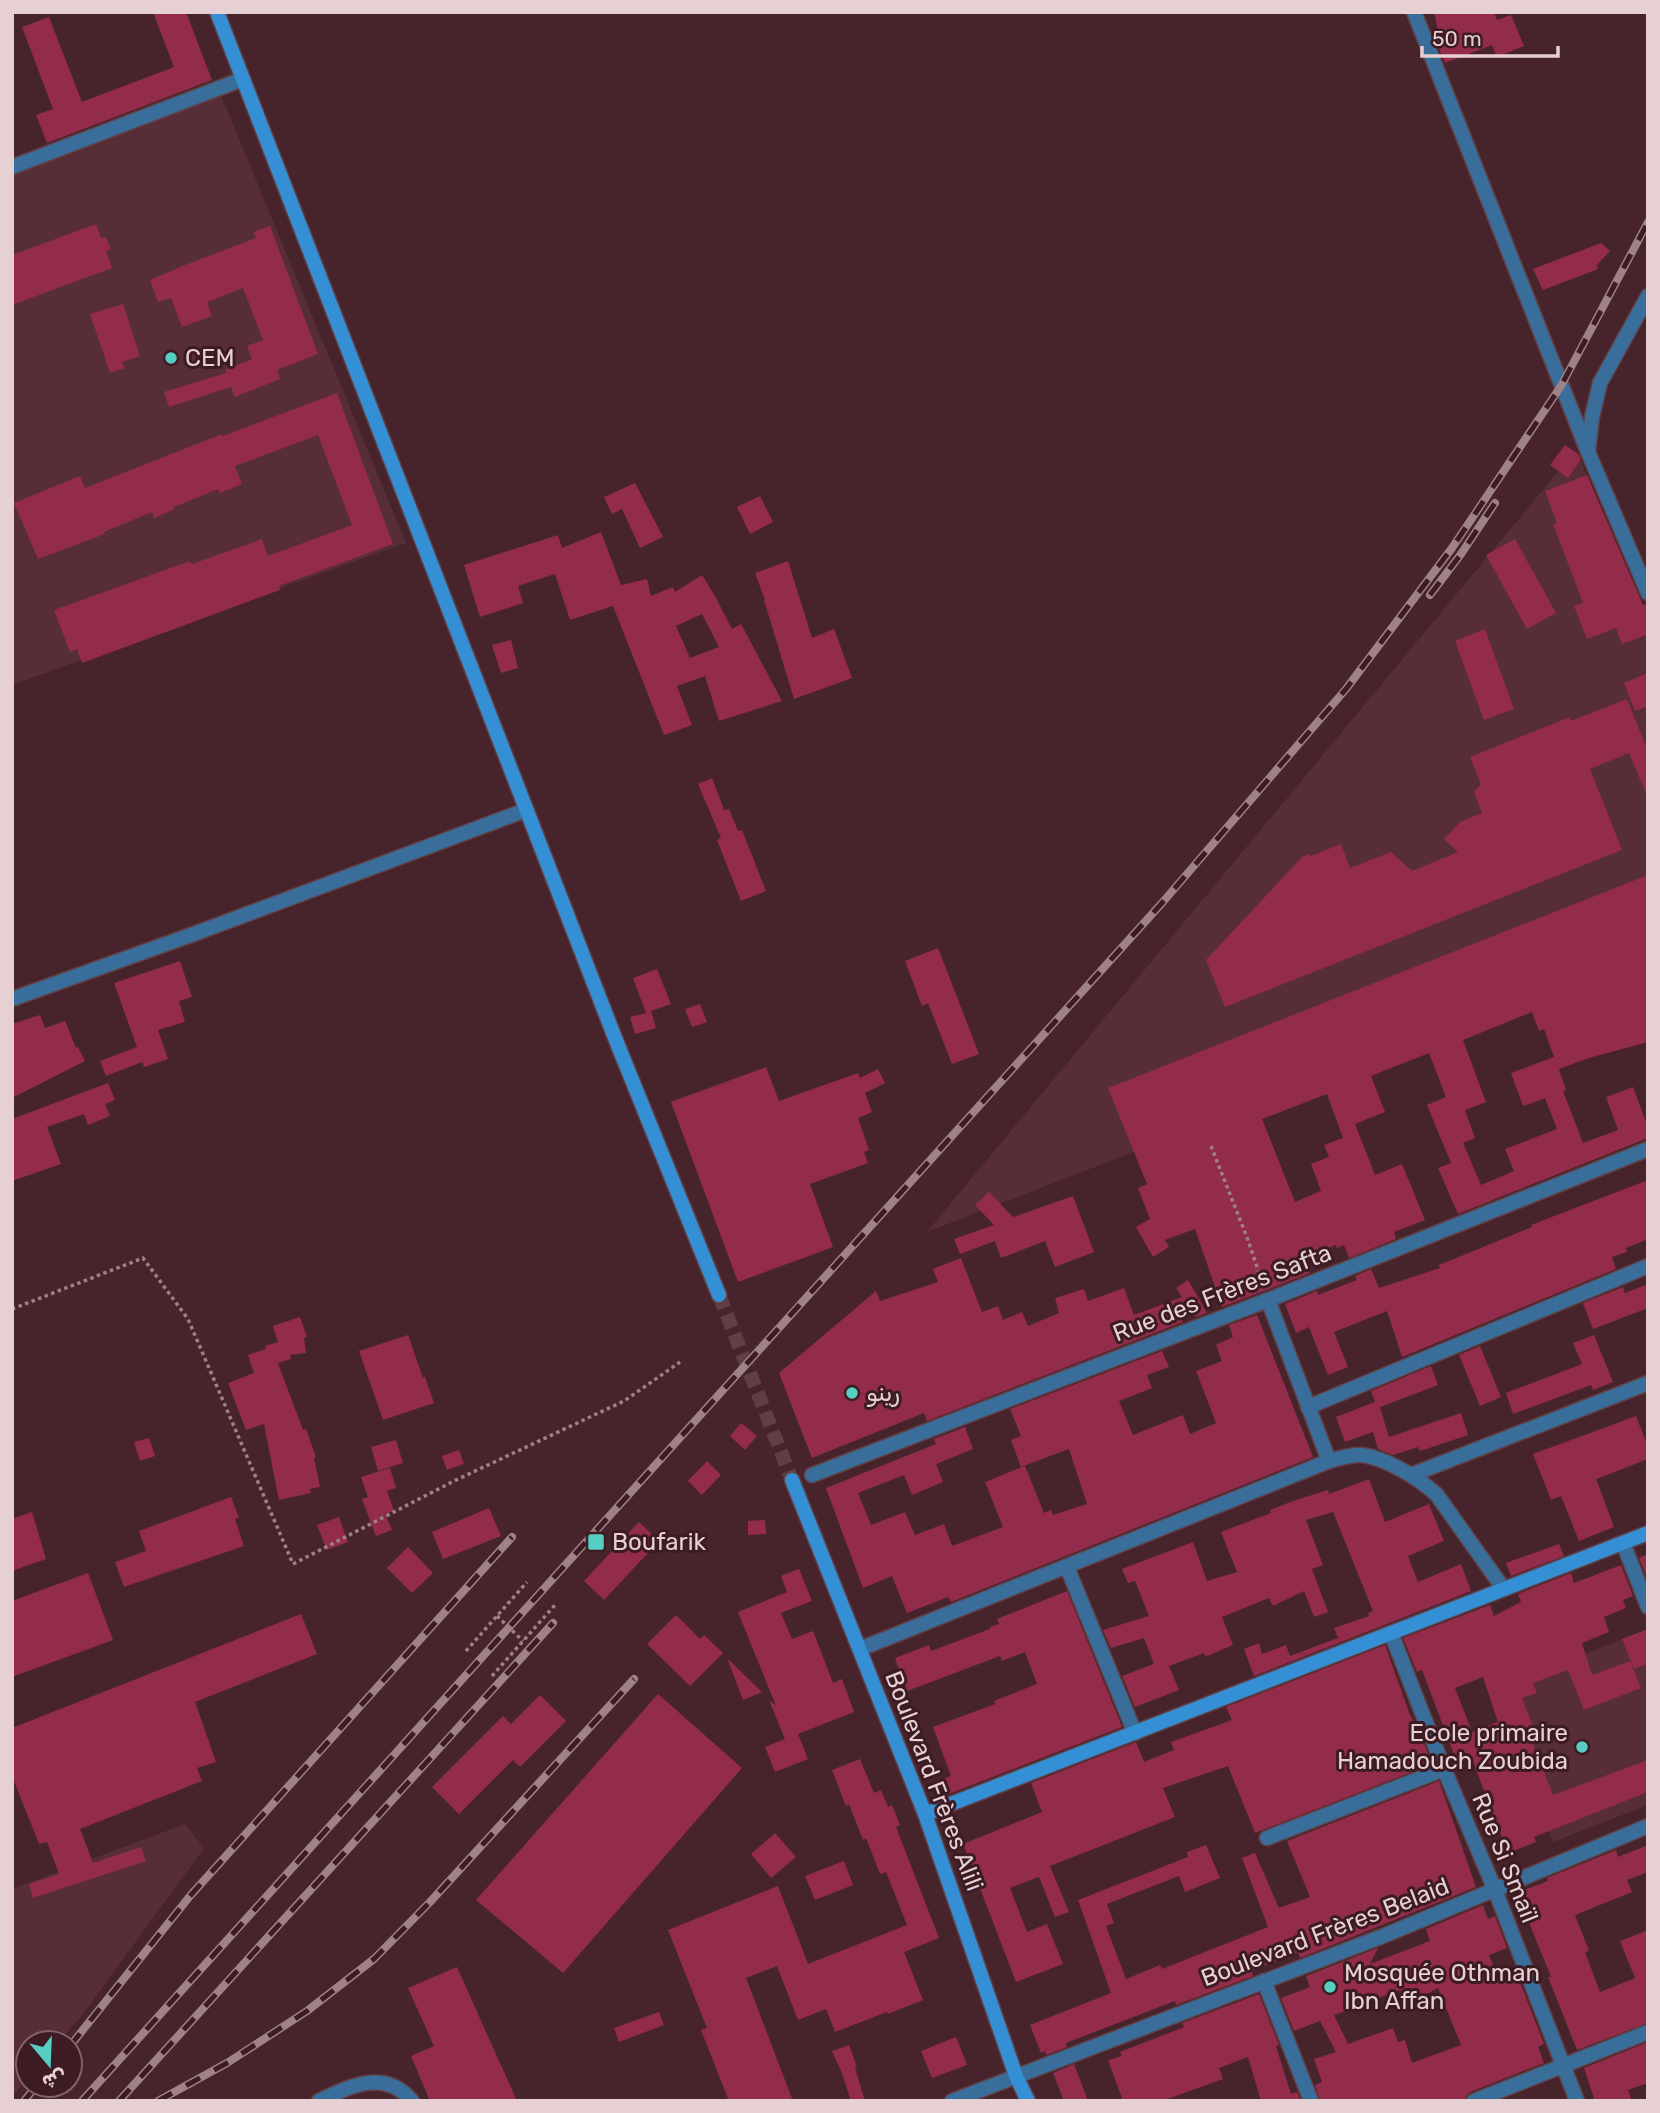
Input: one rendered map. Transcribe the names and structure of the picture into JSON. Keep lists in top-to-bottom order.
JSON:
{
  "streets": {
    "main road": ["Boulevard Frères Alili"],
    "street": ["Rue des Frères Safta", "Rue Si Smaïl", "Boulevard Frères Belaid"]
  },
  "crossings": [
    ["Boulevard Frères Alili", "Boulevard Frères Belaid"],
    ["Rue Si Smaïl", "Boulevard Frères Belaid"]
  ],
  "places": {
    "other": [
      "CEM",
      "رينو",
      "Ecole primaire Hamadouch Zoubida",
      "Mosquée Othman Ibn Affan"
    ],
    "transit": ["Boufarik"]
  },
  "scale_bar": "50 m",
  "north": "bottom"
}
